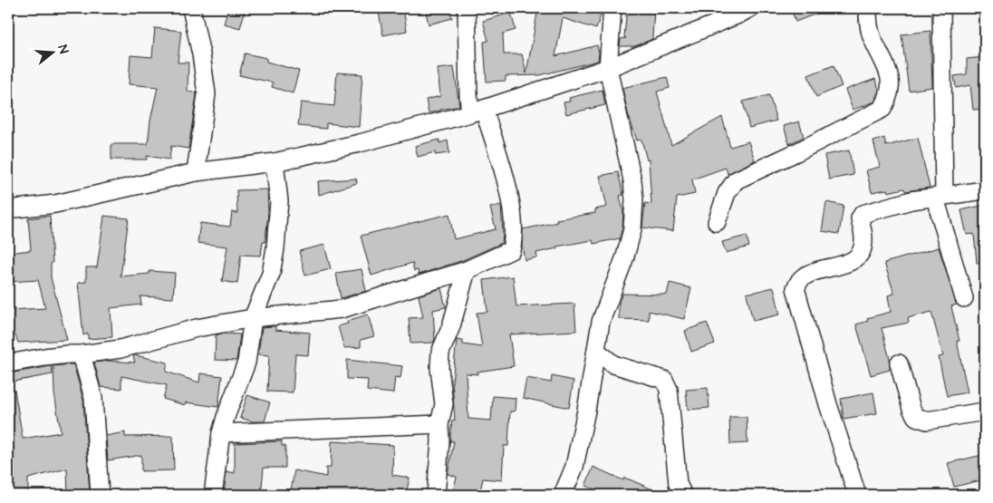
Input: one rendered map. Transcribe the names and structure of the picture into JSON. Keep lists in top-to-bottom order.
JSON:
{
  "north": "right"
}
